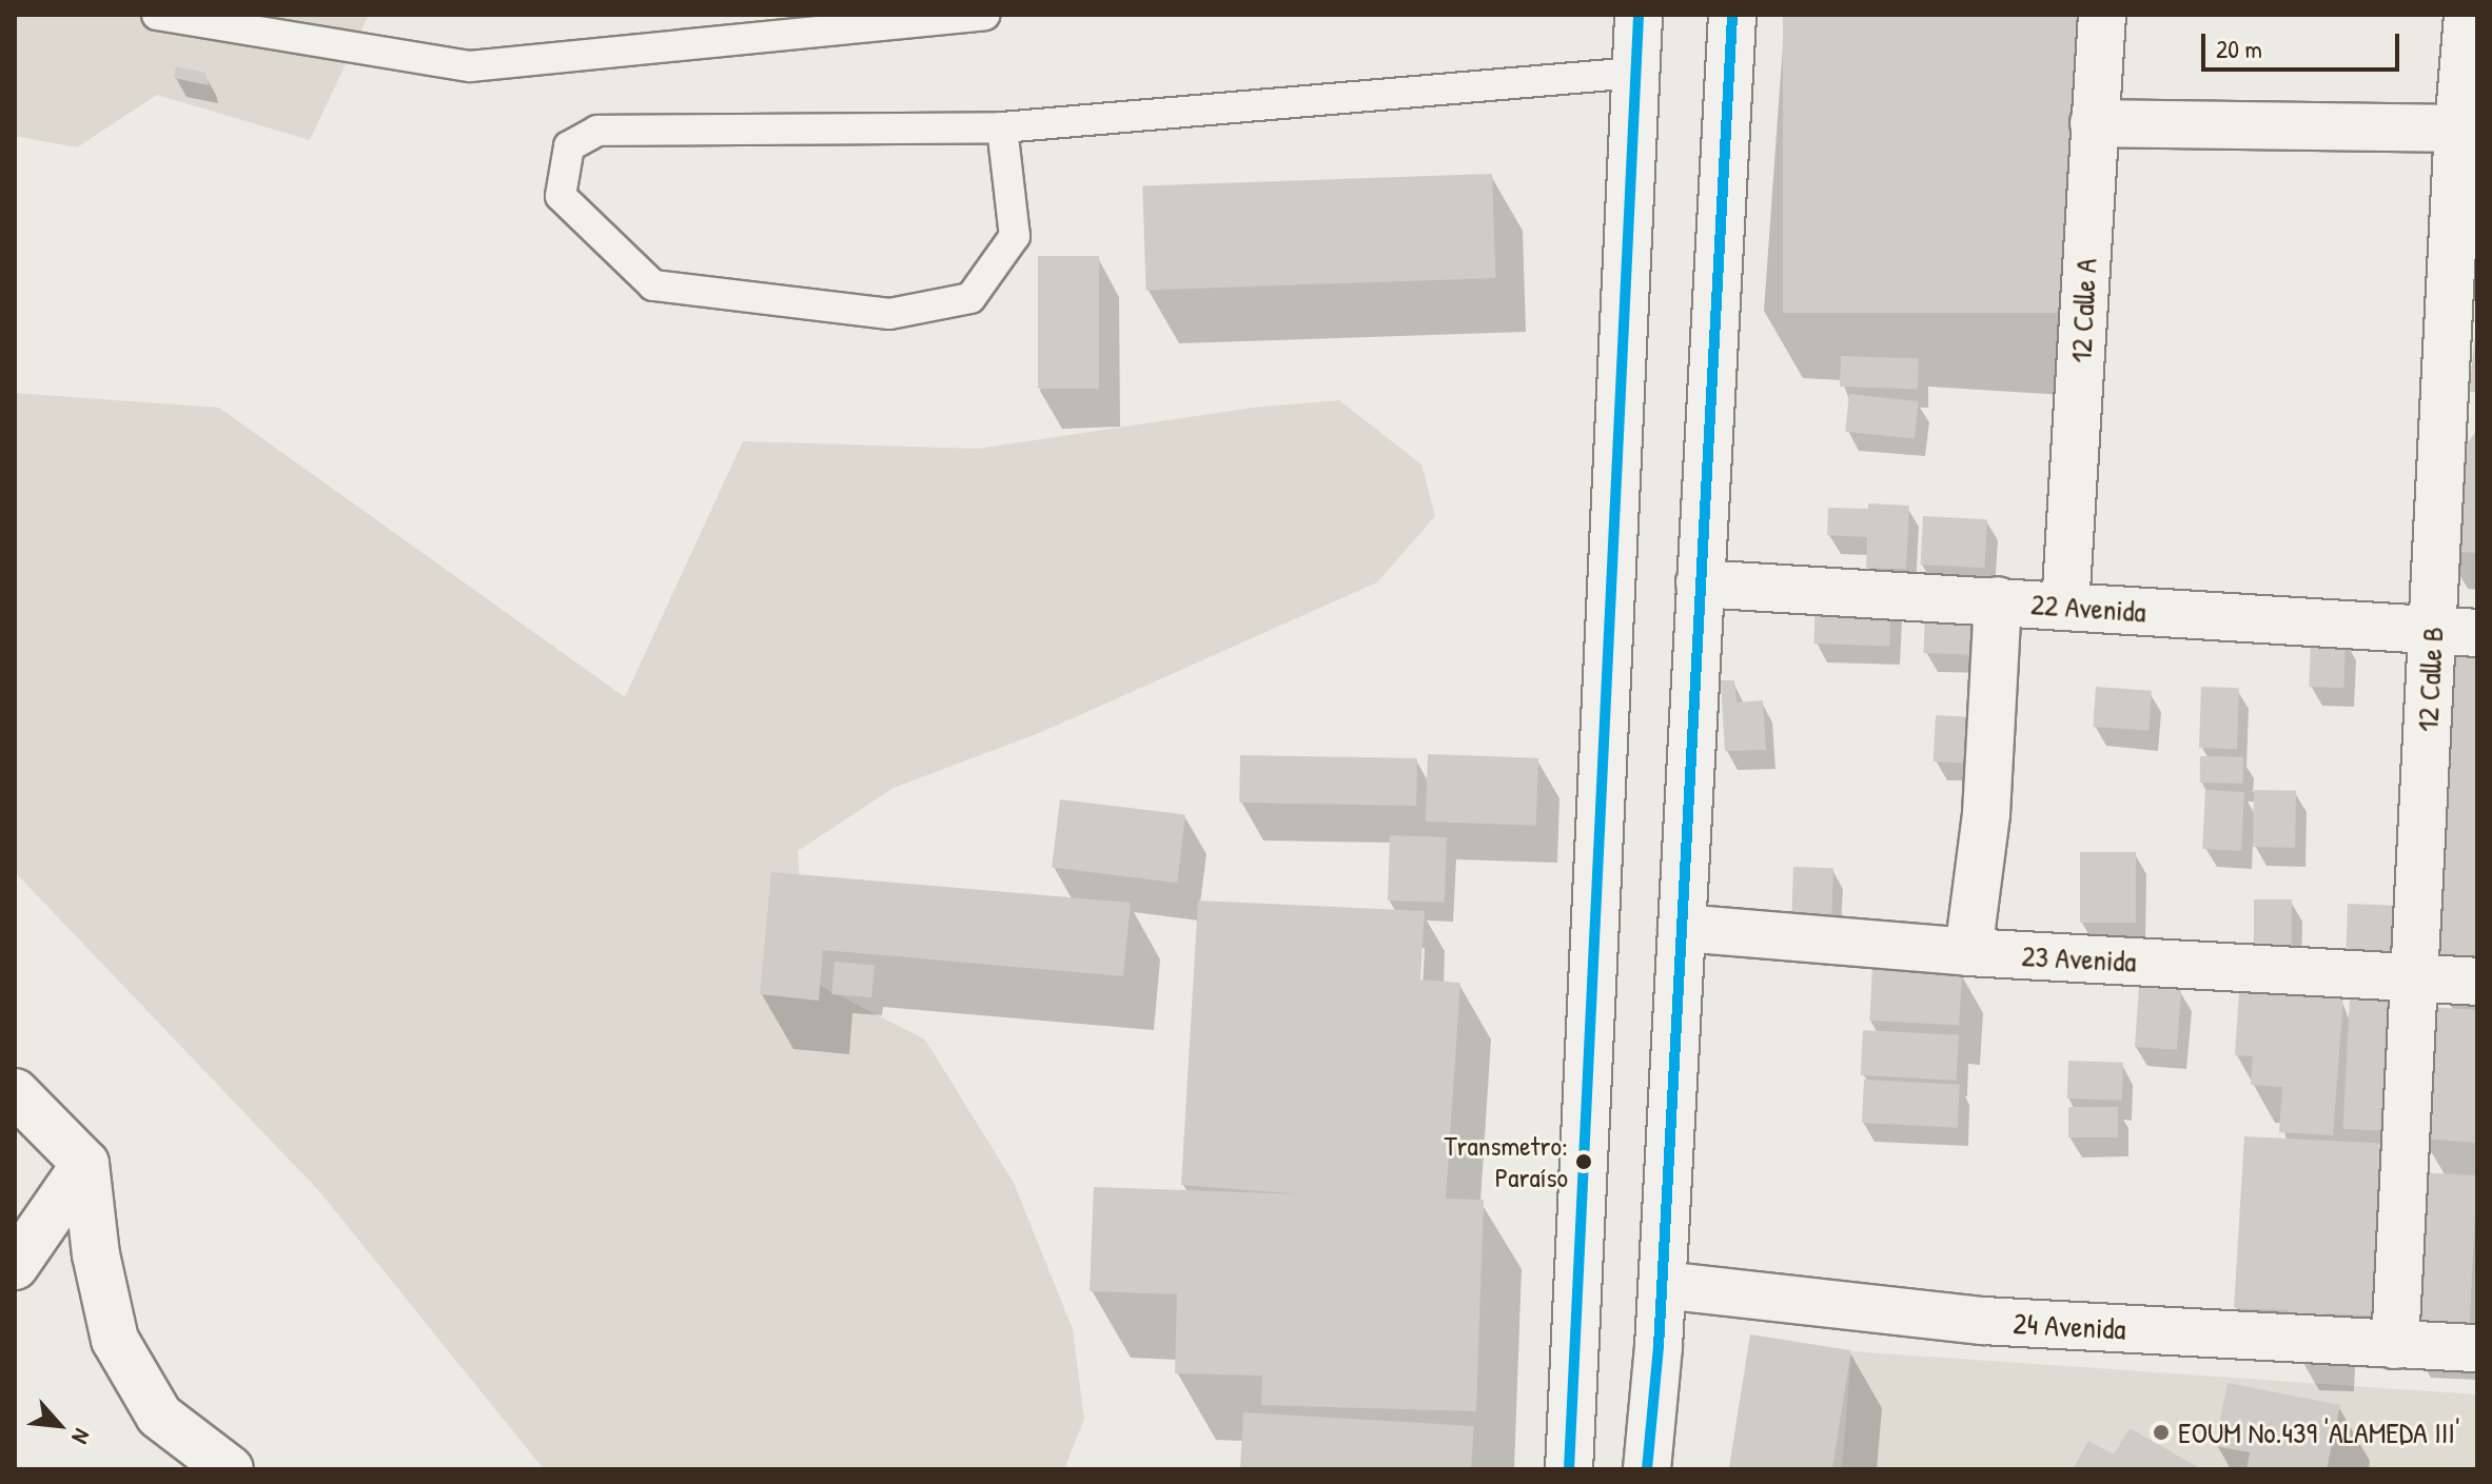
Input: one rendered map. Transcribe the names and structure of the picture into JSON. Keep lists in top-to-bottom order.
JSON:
{
  "streets": {
    "street": [
      "12 Calle A",
      "22 Avenida",
      "12 Calle B",
      "23 Avenida",
      "24 Avenida"
    ]
  },
  "crossings": [
    ["12 Calle A", "22 Avenida"],
    ["22 Avenida", "12 Calle B"],
    ["12 Calle B", "23 Avenida"],
    ["12 Calle B", "24 Avenida"]
  ],
  "places": ["Transmetro: Paraíso", "EOUM No.439 'ALAMEDA III'"],
  "scale_bar": "20 m",
  "north": "bottom right"
}
